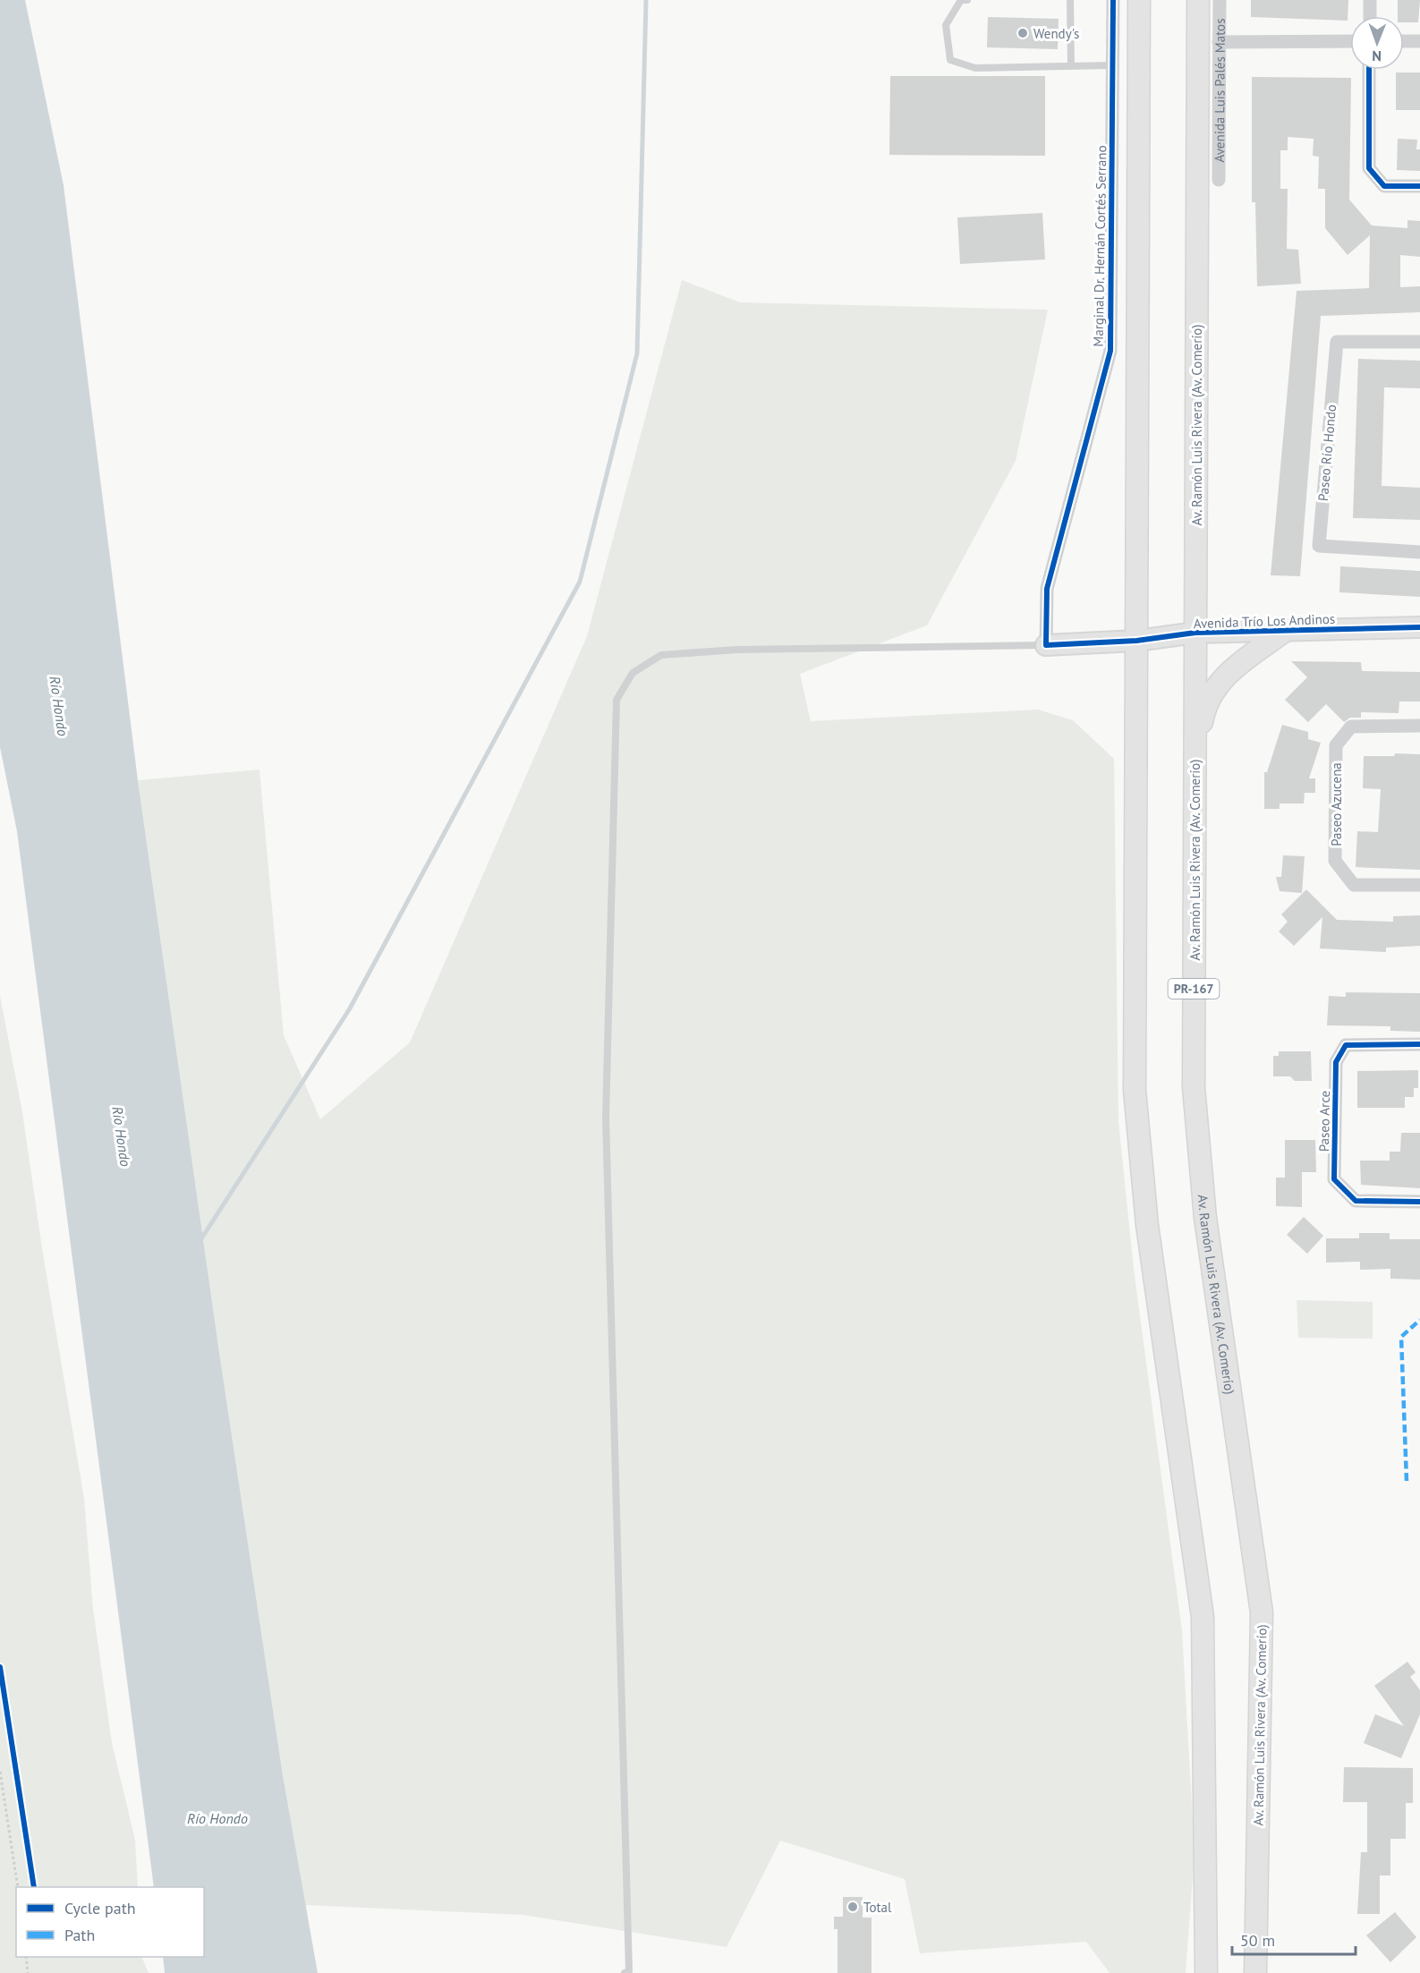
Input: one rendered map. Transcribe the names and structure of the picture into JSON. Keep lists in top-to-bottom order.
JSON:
{
  "streets": {
    "main road": ["Av. Ramón Luis Rivera (Av. Comerío)", "PR-167"],
    "street": [
      "Avenida Luis Palés Matos",
      "Marginal Dr. Hernán Cortés Serrano",
      "Paseo Río Hondo",
      "Avenida Trío Los Andinos",
      "Paseo Azucena",
      "Paseo Arce"
    ]
  },
  "crossings": [
    ["Marginal Dr. Hernán Cortés Serrano", "Avenida Trío Los Andinos"],
    ["Av. Ramón Luis Rivera (Av. Comerío)", "Avenida Trío Los Andinos"]
  ],
  "water": ["Río Hondo"],
  "places": ["Wendy's", "Total"],
  "legend": ["Cycle path", "Path"],
  "scale_bar": "50 m",
  "north": "bottom"
}
